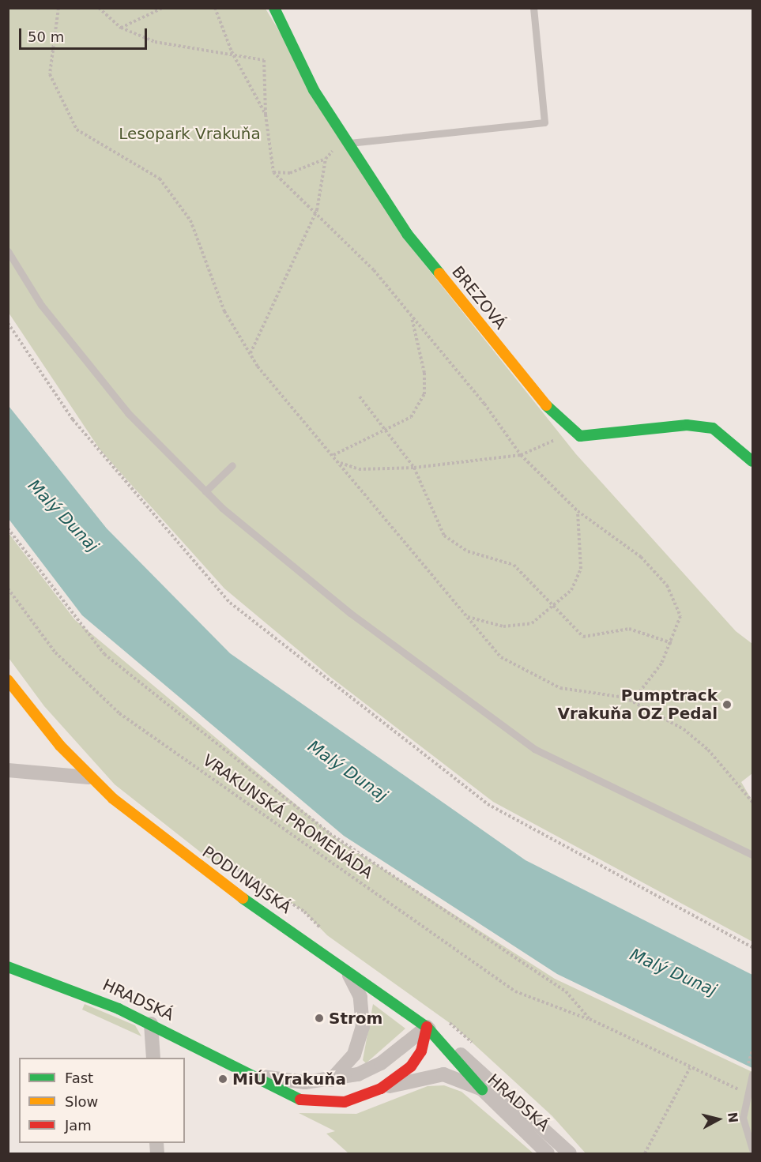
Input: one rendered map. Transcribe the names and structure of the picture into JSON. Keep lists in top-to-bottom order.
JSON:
{
  "streets": {
    "street": ["BREZOVÁ", "PODUNAJSKÁ", "HRADSKÁ"],
    "path": ["VRAKUNSKÁ PROMENÁDA"]
  },
  "crossings": [
    ["PODUNAJSKÁ", "HRADSKÁ"]
  ],
  "water": ["Malý Dunaj"],
  "parks": ["Lesopark Vrakuňa"],
  "places": ["Pumptrack Vrakuňa OZ Pedal", "Strom", "MiÚ Vrakuňa"],
  "legend": ["Fast", "Slow", "Jam"],
  "scale_bar": "50 m",
  "north": "right"
}
